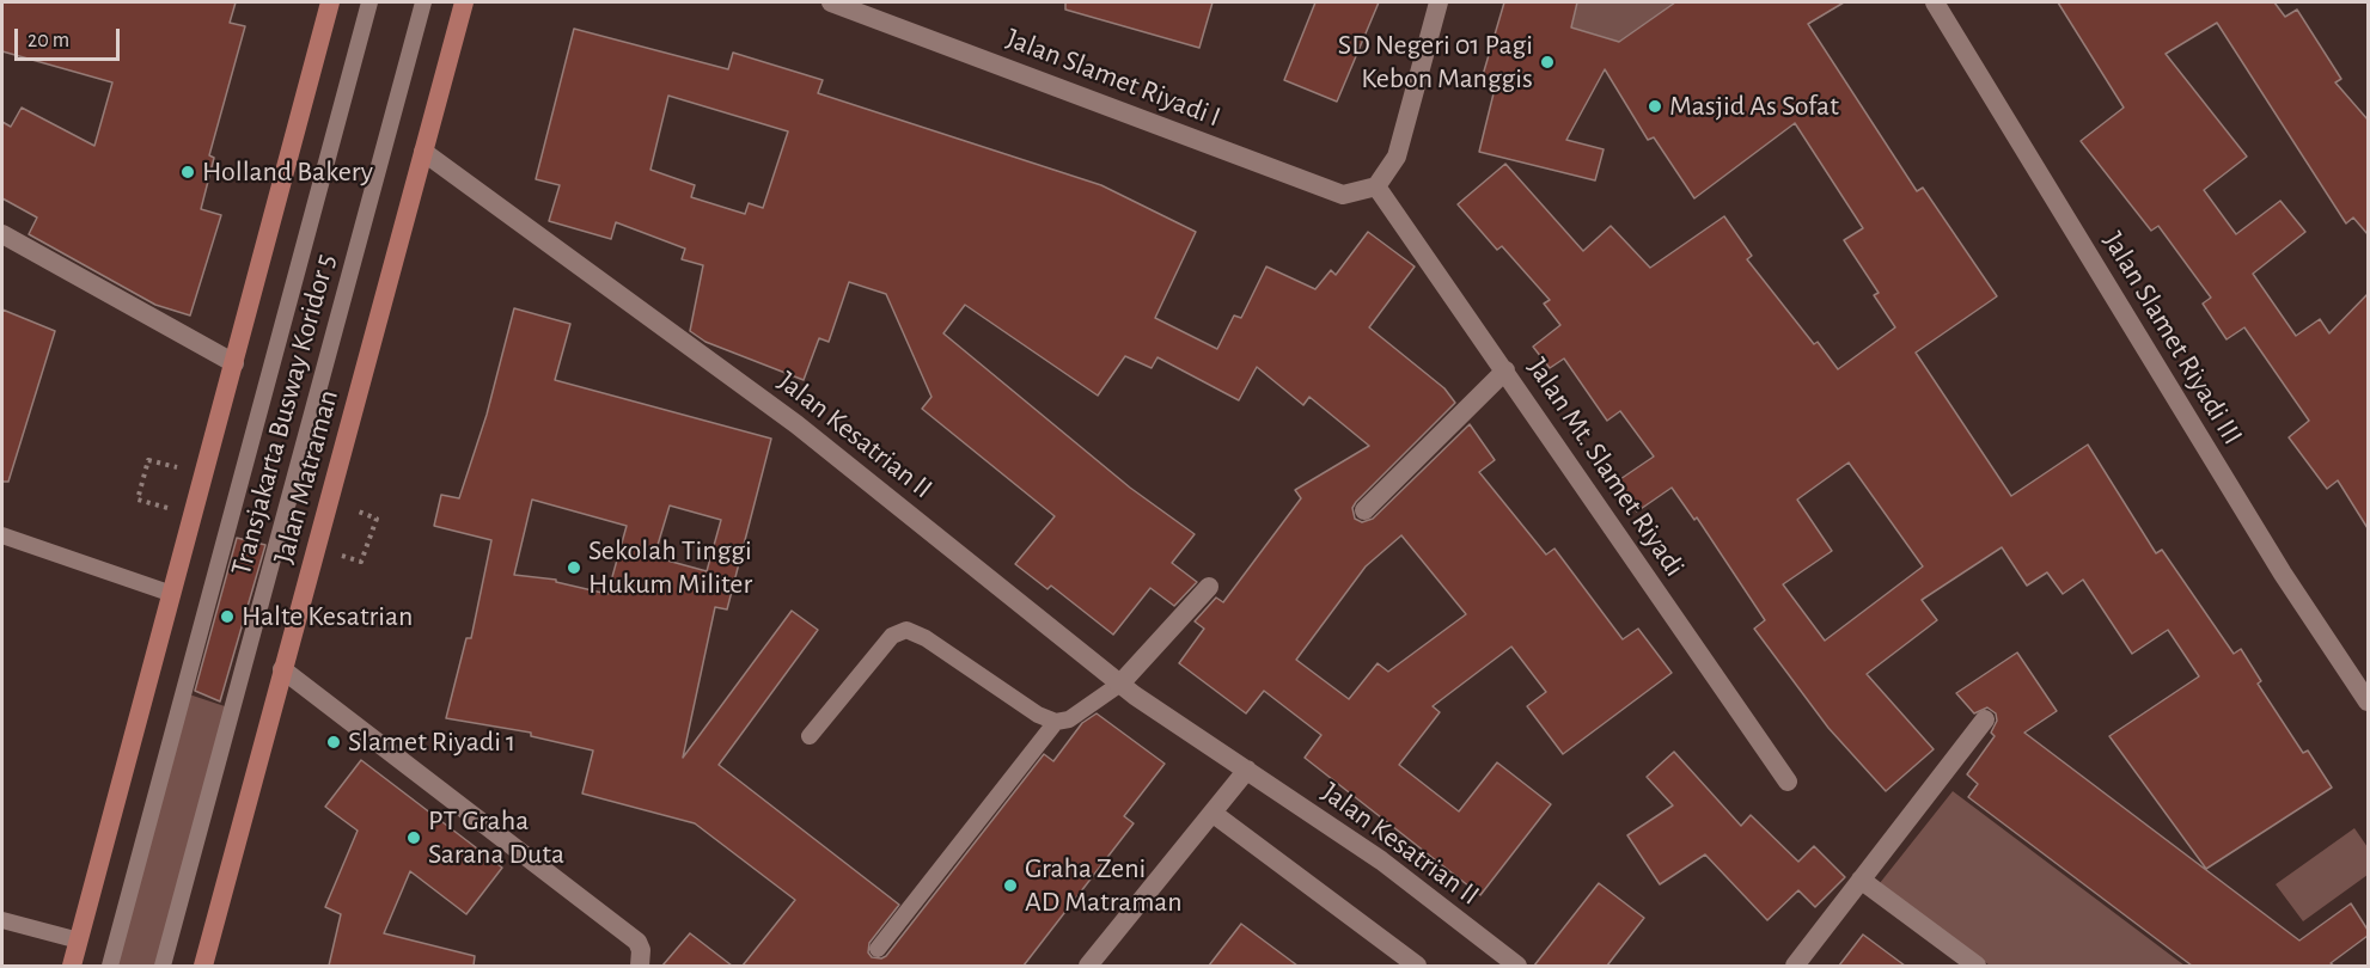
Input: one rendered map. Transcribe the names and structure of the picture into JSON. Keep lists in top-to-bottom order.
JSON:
{
  "streets": {
    "main road": ["Jalan Matraman"],
    "street": [
      "Jalan Slamet Riyadi I",
      "Jalan Slamet Riyadi III",
      "Jalan Kesatrian II",
      "Jalan Mt. Slamet Riyadi"
    ],
    "lane": ["Transjakarta Busway Koridor 5"]
  },
  "crossings": [
    ["Jalan Slamet Riyadi I", "Jalan Mt. Slamet Riyadi"],
    ["Jalan Kesatrian II", "Jalan Matraman"]
  ],
  "places": [
    "SD Negeri 01 Pagi Kebon Manggis",
    "Masjid As Sofat",
    "Holland Bakery",
    "Sekolah Tinggi Hukum Militer",
    "Halte Kesatrian",
    "Slamet Riyadi 1",
    "PT Graha Sarana Duta",
    "Graha Zeni AD Matraman"
  ],
  "scale_bar": "20 m"
}
